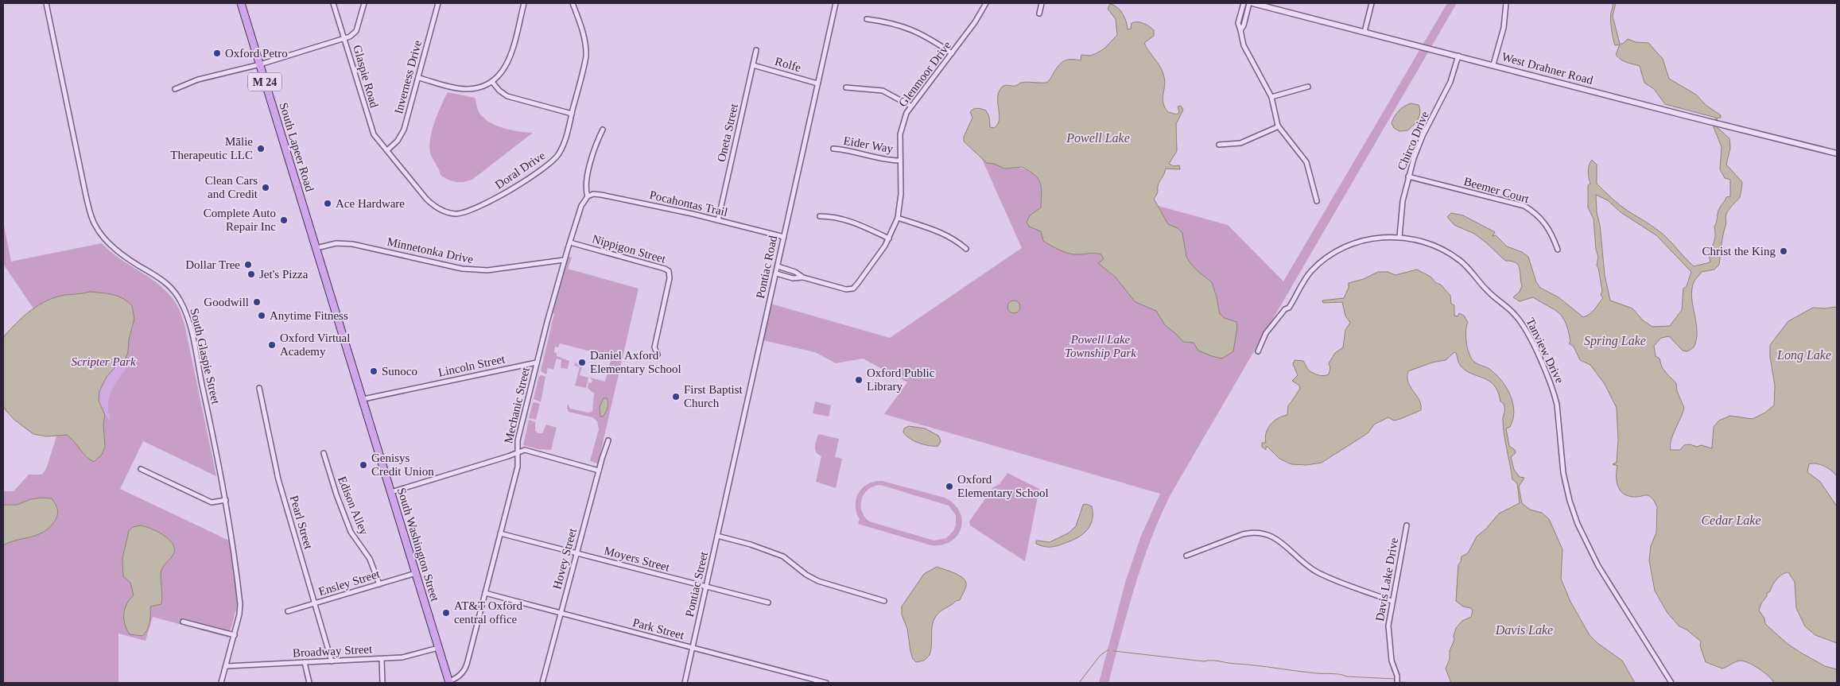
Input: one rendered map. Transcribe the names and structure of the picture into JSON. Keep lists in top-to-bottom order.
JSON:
{
  "streets": {
    "main road": ["M 24", "South Lapeer Road", "South Washington Street"],
    "street": [
      "Rolfe",
      "West Drahner Road",
      "Glenmoor Drive",
      "Glaspie Road",
      "Inverness Drive",
      "Oneta Street",
      "Chirco Drive",
      "Eider Way",
      "Doral Drive",
      "Beemer Court",
      "Pocahontas Trail",
      "Nippigon Street",
      "Minnetonka Drive",
      "Pontiac Road",
      "Tanview Drive",
      "South Glaspie Street",
      "Lincoln Street",
      "Mechanic Street",
      "Edison Alley",
      "Pearl Street",
      "Hovey Street",
      "Moyers Street",
      "Davis Lake Drive",
      "Ensley Street",
      "Pontiac Street",
      "Park Street",
      "Broadway Street"
    ]
  },
  "crossings": [
    ["Rolfe", "Oneta Street"],
    ["Rolfe", "Pontiac Road"],
    ["West Drahner Road", "Chirco Drive"],
    ["Glenmoor Drive", "Eider Way"],
    ["Glenmoor Drive", "Pontiac Road"],
    ["Glaspie Road", "Inverness Drive"],
    ["Glaspie Road", "Doral Drive"],
    ["Inverness Drive", "Doral Drive"],
    ["Oneta Street", "Pocahontas Trail"],
    ["Chirco Drive", "Beemer Court"],
    ["Chirco Drive", "Tanview Drive"],
    ["South Lapeer Road", "Minnetonka Drive"],
    ["South Lapeer Road", "South Washington Street"],
    ["Pocahontas Trail", "Pontiac Road"],
    ["Pocahontas Trail", "Mechanic Street"],
    ["Nippigon Street", "Mechanic Street"],
    ["Minnetonka Drive", "Mechanic Street"],
    ["Minnetonka Drive", "South Washington Street"],
    ["Pontiac Road", "Pontiac Street"],
    ["South Glaspie Street", "Broadway Street"],
    ["Lincoln Street", "Mechanic Street"],
    ["Lincoln Street", "South Washington Street"],
    ["Mechanic Street", "South Washington Street"],
    ["Mechanic Street", "Moyers Street"],
    ["Mechanic Street", "Park Street"],
    ["Edison Alley", "Ensley Street"],
    ["Pearl Street", "Ensley Street"],
    ["Pearl Street", "Broadway Street"],
    ["South Washington Street", "Ensley Street"],
    ["South Washington Street", "Broadway Street"],
    ["Hovey Street", "Moyers Street"],
    ["Hovey Street", "Park Street"],
    ["Moyers Street", "Pontiac Street"],
    ["Pontiac Street", "Park Street"]
  ],
  "water": [
    "Powell Lake",
    "Spring Lake",
    "Long Lake",
    "Cedar Lake",
    "Davis Lake"
  ],
  "parks": ["Powell Lake Township Park", "Scripter Park"],
  "places": [
    "Oxford Petro",
    "Mālie Therapeutic LLC",
    "Clean Cars and Credit",
    "Ace Hardware",
    "Complete Auto Repair Inc",
    "Christ the King",
    "Dollar Tree",
    "Jet's Pizza",
    "Goodwill",
    "Anytime Fitness",
    "Oxford Virtual Academy",
    "Daniel Axford Elementary School",
    "Sunoco",
    "Oxford Public Library",
    "First Baptist Church",
    "Genisys Credit Union",
    "Oxford Elementary School",
    "AT&T Oxford central office"
  ]
}
